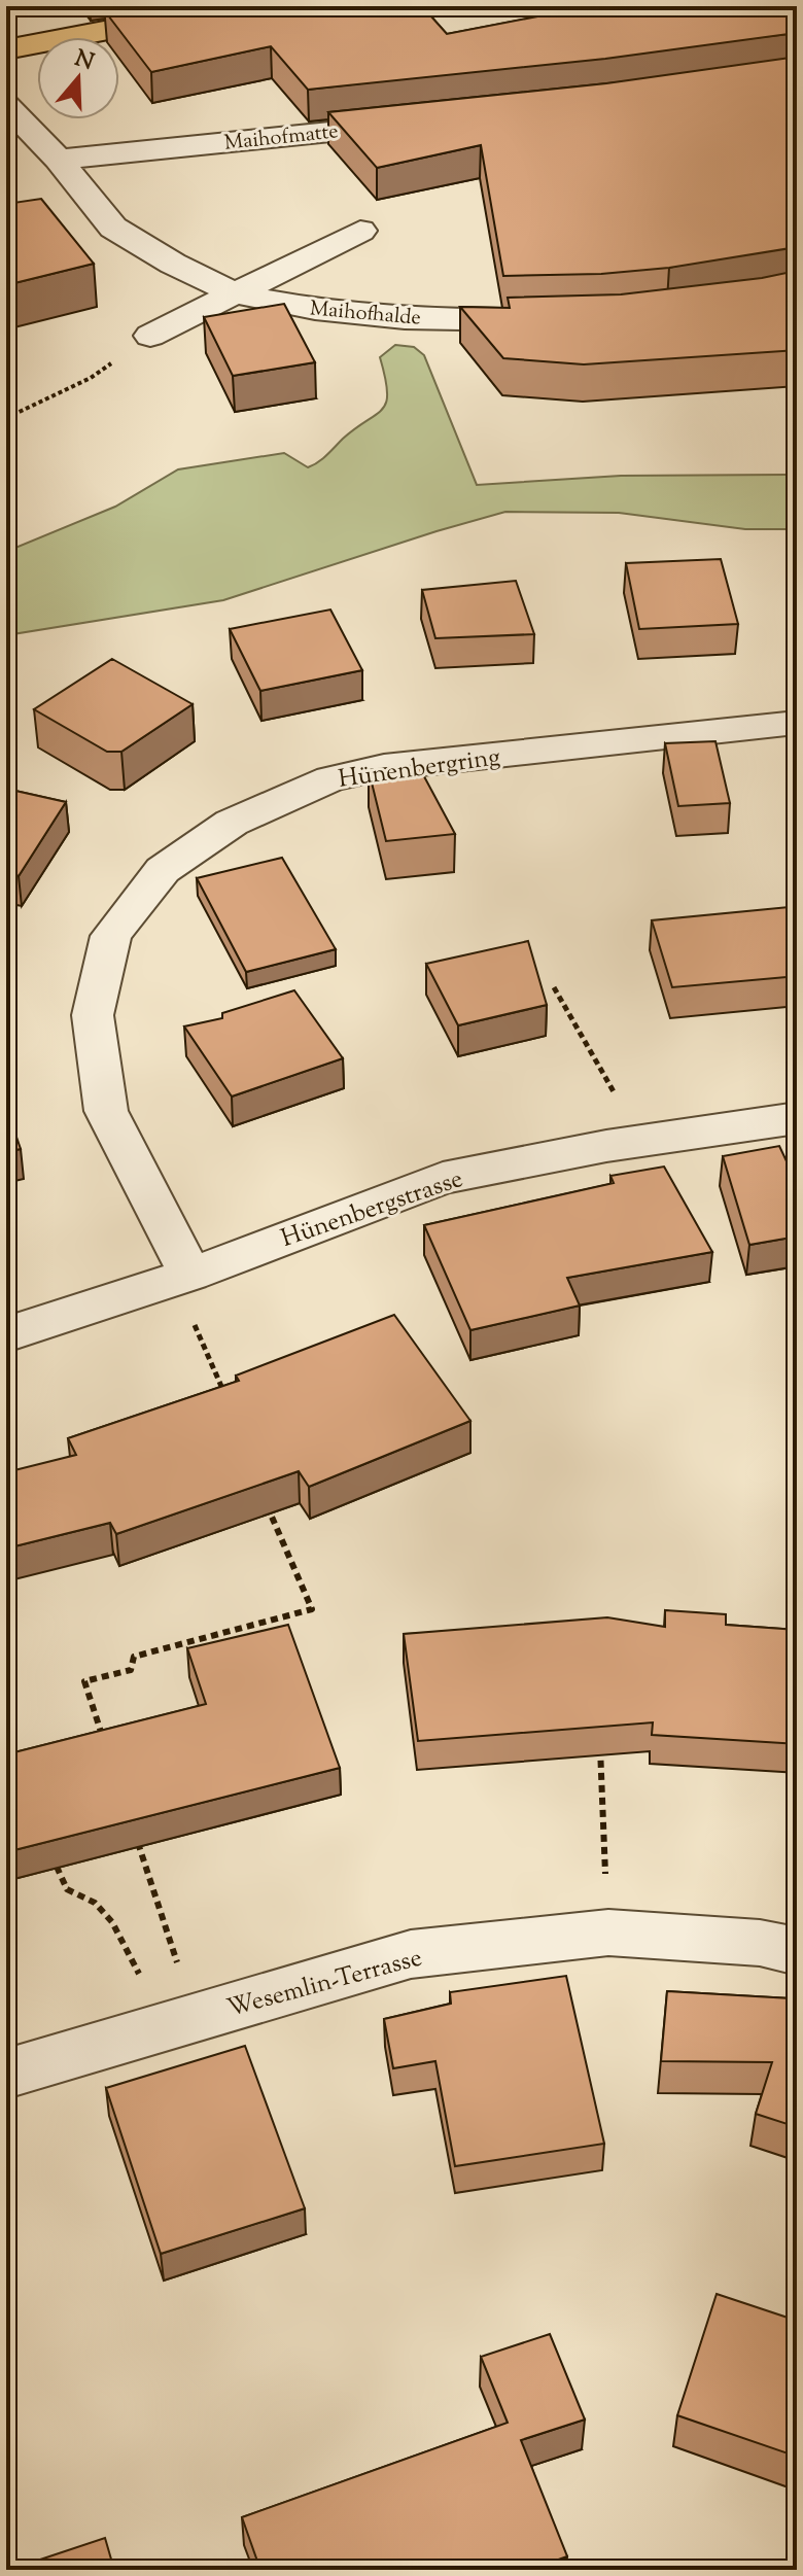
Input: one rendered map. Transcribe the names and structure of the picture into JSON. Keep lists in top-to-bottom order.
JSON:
{
  "streets": {
    "street": [
      "Maihofmatte",
      "Maihofhalde",
      "Hünenbergring",
      "Hünenbergstrasse",
      "Wesemlin-Terrasse"
    ]
  },
  "crossings": [
    ["Maihofmatte", "Maihofhalde"],
    ["Hünenbergring", "Hünenbergstrasse"]
  ],
  "north": "top"
}
